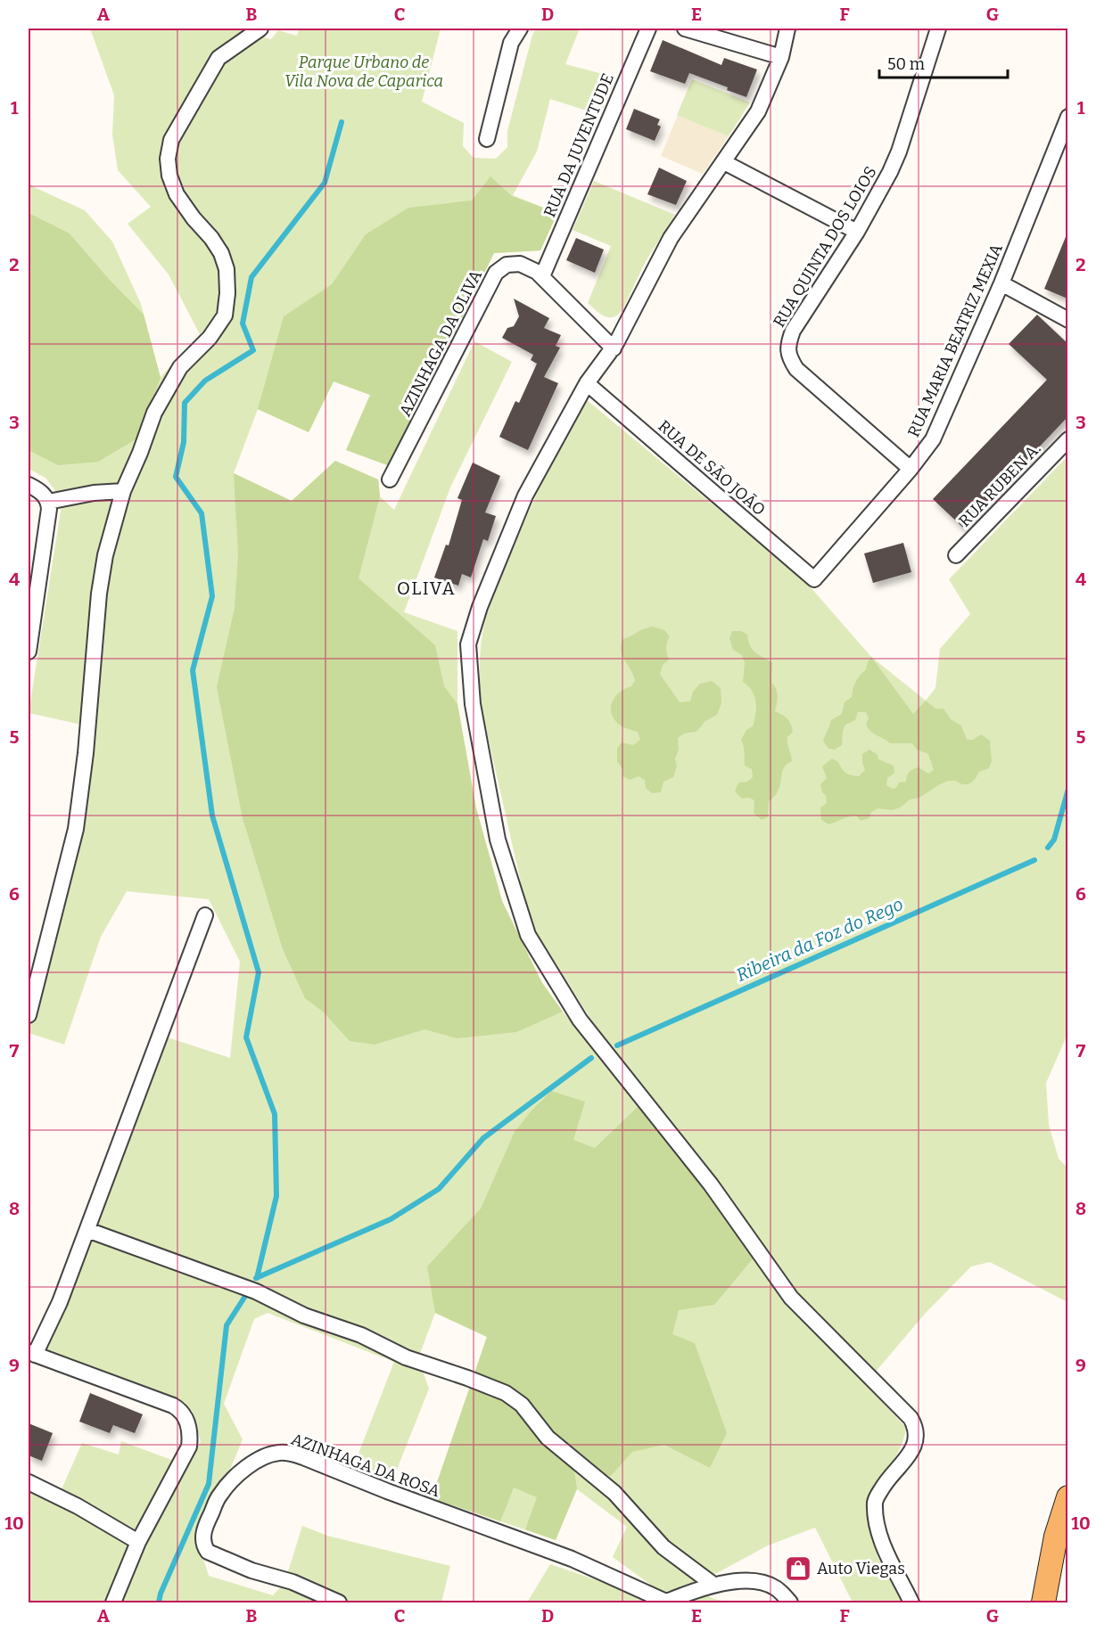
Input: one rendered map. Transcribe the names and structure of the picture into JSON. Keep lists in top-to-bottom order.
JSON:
{
  "streets": {
    "street": [
      "RUA DA JUVENTUDE",
      "RUA QUINTA DOS LOIOS",
      "RUA MARIA BEATRIZ MEXIA",
      "AZINHAGA DA OLIVA",
      "RUA DE SÃO JOÃO",
      "RUA RUBEN A.",
      "AZINHAGA DA ROSA"
    ]
  },
  "crossings": [
    ["RUA DA JUVENTUDE", "AZINHAGA DA OLIVA"],
    ["RUA QUINTA DOS LOIOS", "RUA MARIA BEATRIZ MEXIA"],
    ["RUA MARIA BEATRIZ MEXIA", "RUA DE SÃO JOÃO"]
  ],
  "districts": ["OLIVA"],
  "water": ["Ribeira da Foz do Rego"],
  "parks": ["Parque Urbano de Vila Nova de Caparica"],
  "places": {
    "shop": ["Auto Viegas"]
  },
  "scale_bar": "50 m",
  "grid": {
    "columns": [
      "A",
      "B",
      "C",
      "D",
      "E",
      "F",
      "G"
    ],
    "rows": [
      "1",
      "2",
      "3",
      "4",
      "5",
      "6",
      "7",
      "8",
      "9",
      "10"
    ]
  }
}
